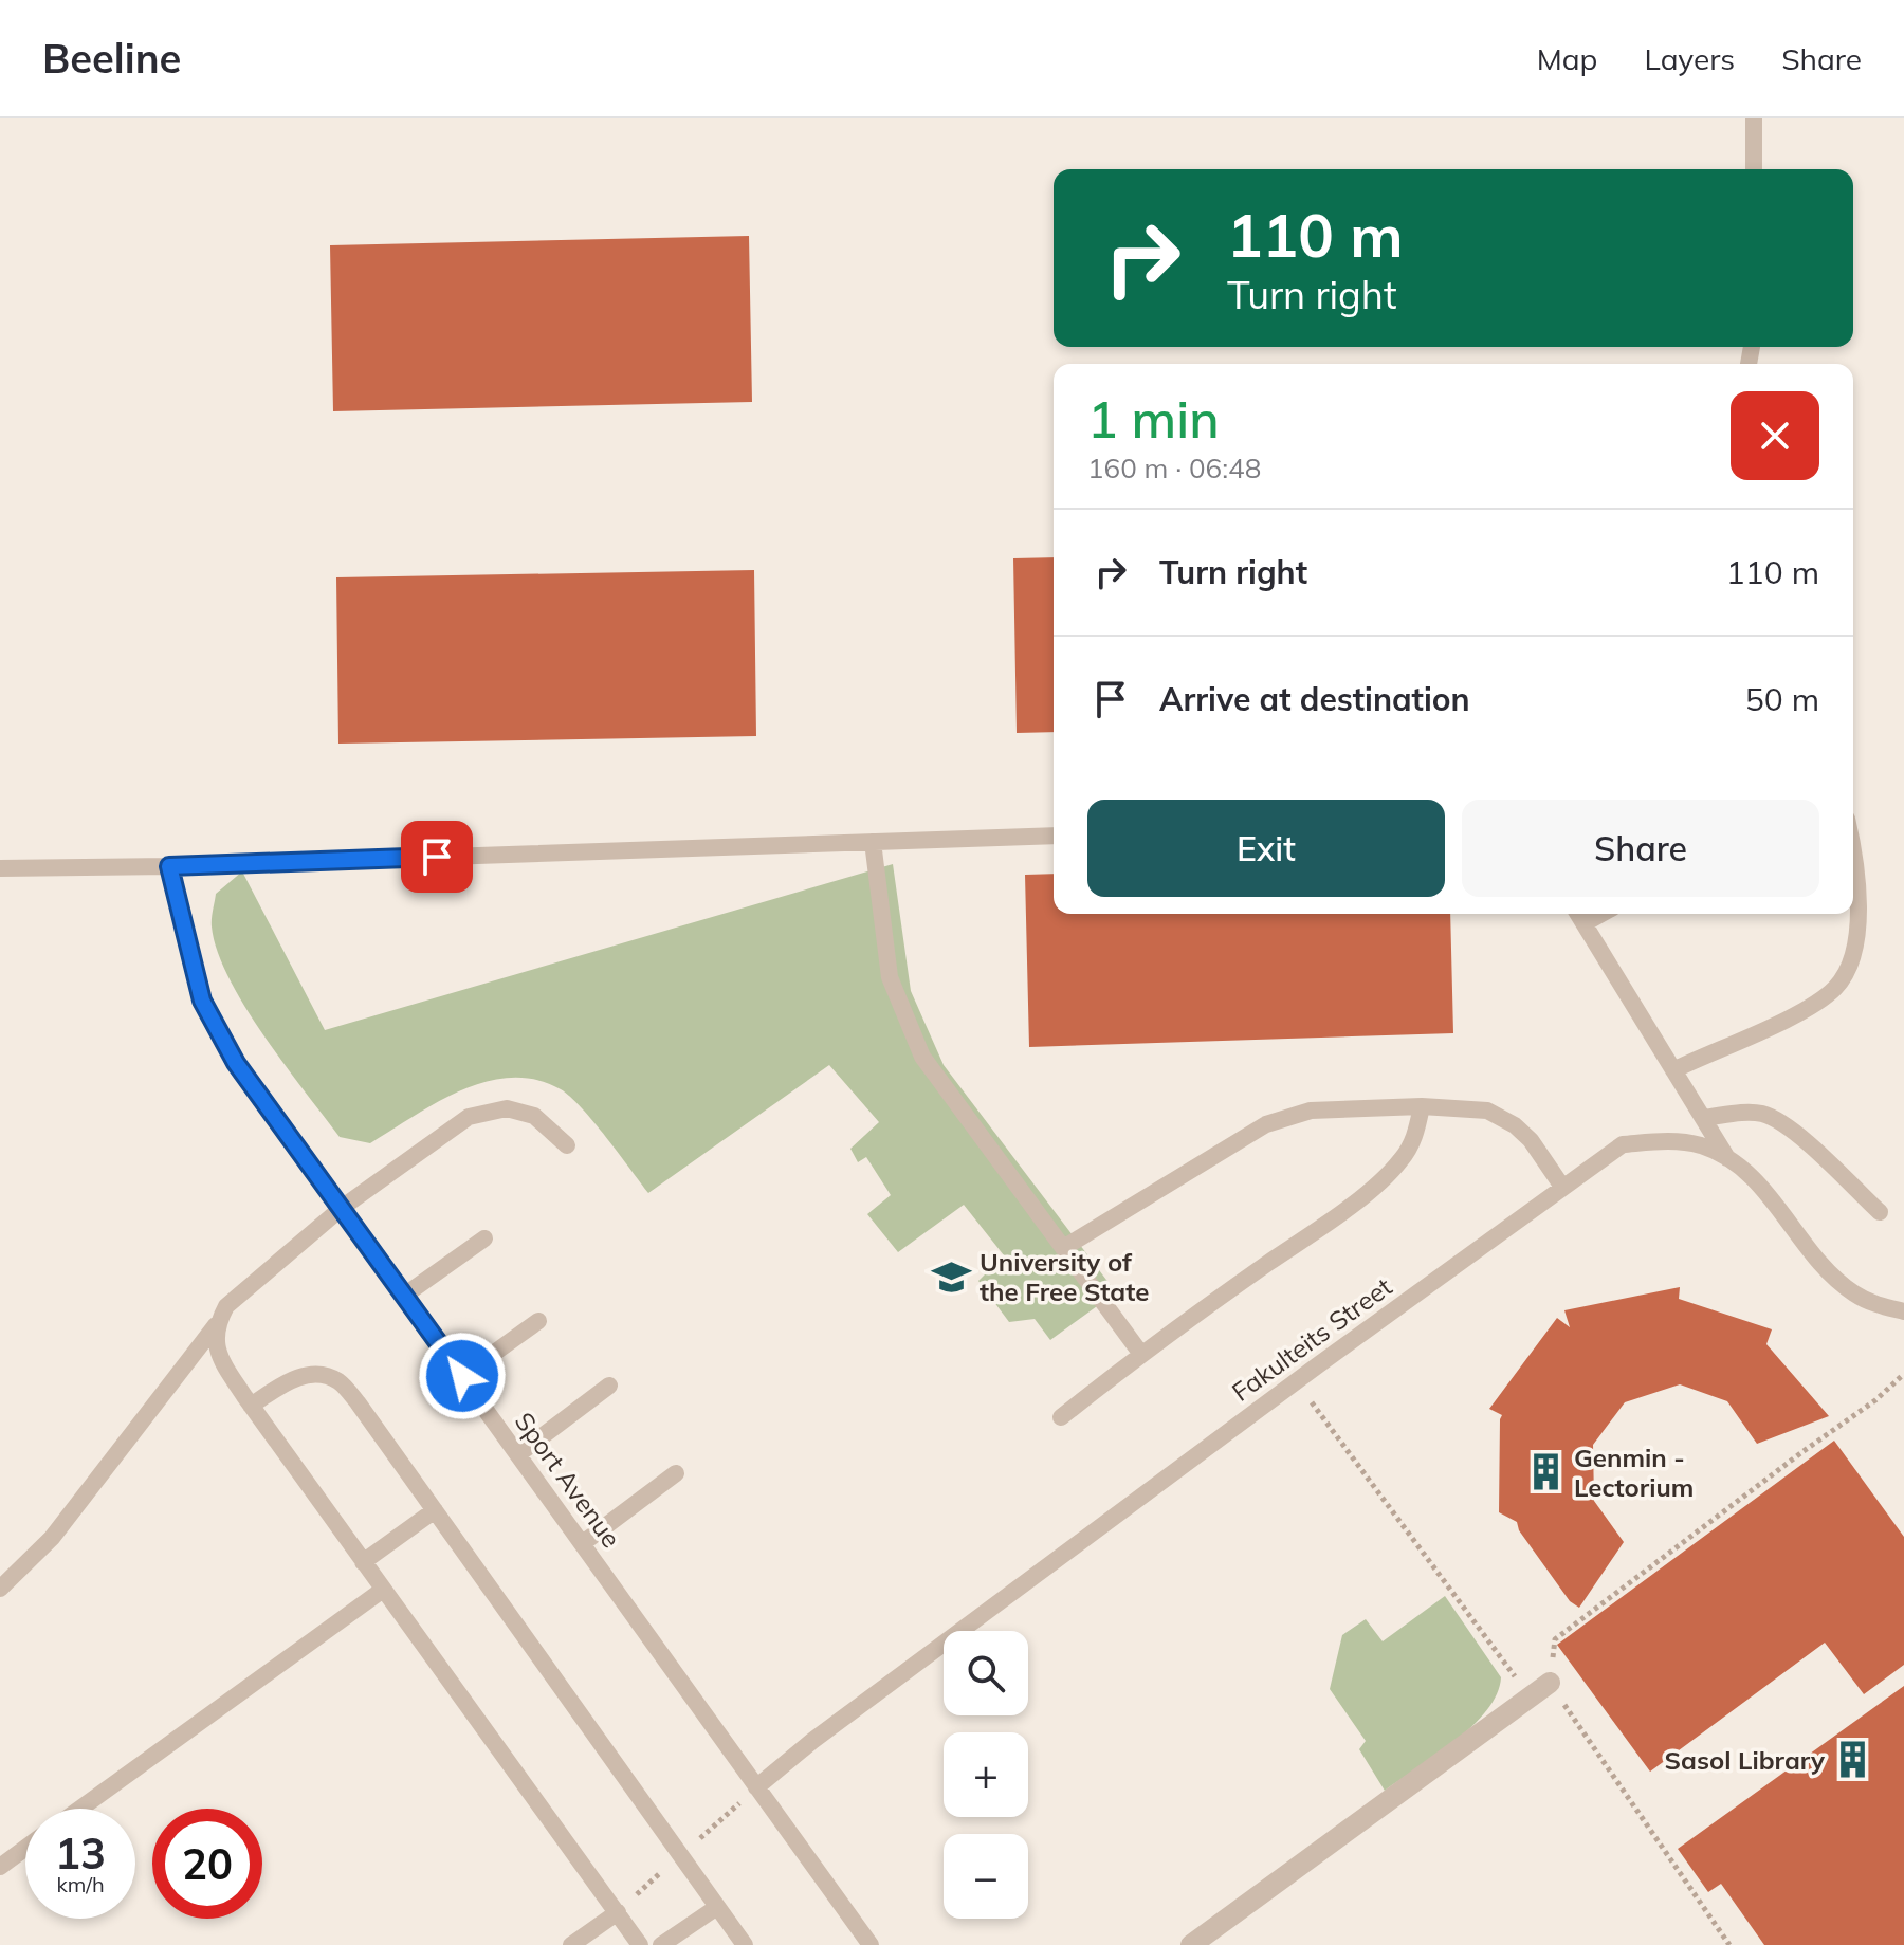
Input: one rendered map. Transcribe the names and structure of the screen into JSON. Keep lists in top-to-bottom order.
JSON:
{
  "streets": {
    "lane": ["Fakulteits Street", "Sport Avenue"]
  },
  "crossings": [
    ["Fakulteits Street", "Sport Avenue"]
  ],
  "places": {
    "school or university": ["University of the Free State"],
    "building": ["Genmin - Lectorium", "Sasol Library"]
  },
  "page": {
    "header": "Beeline",
    "nav": ["Map", "Layers", "Share"],
    "turn": ["110 m", "Turn right"],
    "heading": ["1 min", "160 m · 06:48"],
    "list": [
      {
        "name": "Turn right",
        "value": "110 m"
      },
      {
        "name": "Arrive at destination",
        "value": "50 m"
      }
    ],
    "buttons": ["Exit", "Share"],
    "map_buttons": ["+", "−"],
    "speed": "13 km/h",
    "limit": "20"
  }
}
